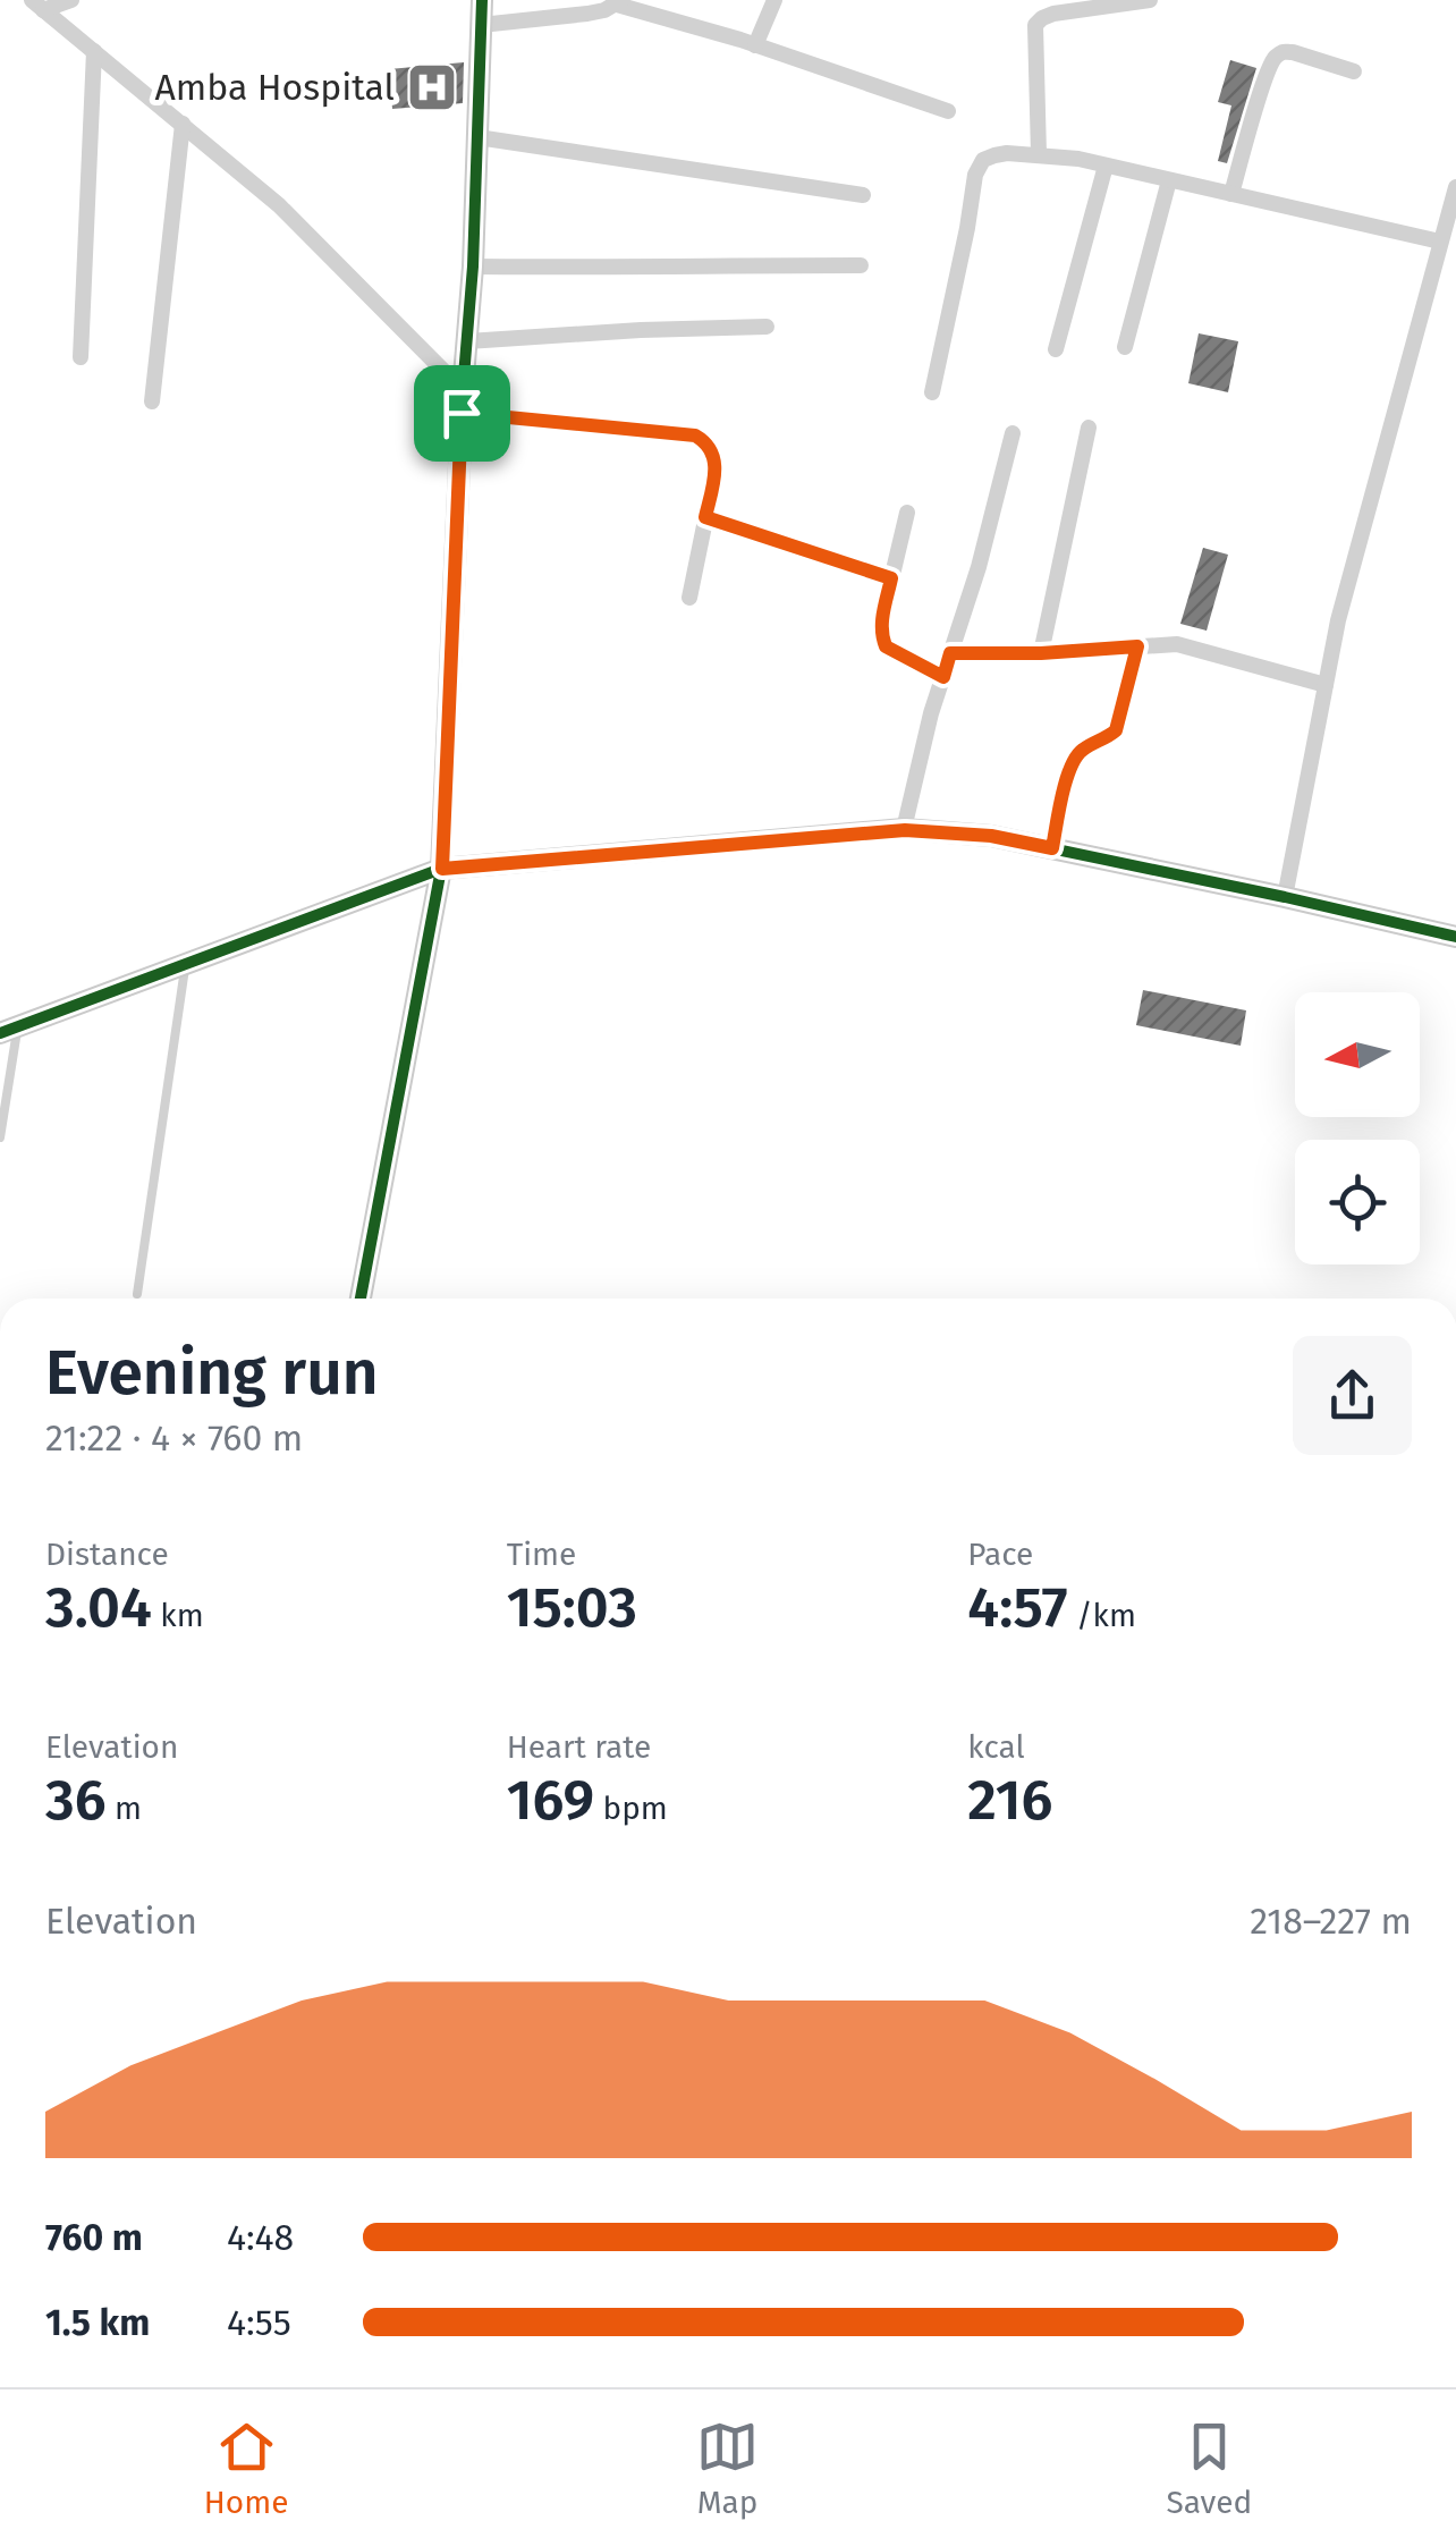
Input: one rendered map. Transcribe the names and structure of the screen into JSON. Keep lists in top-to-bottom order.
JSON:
{
  "places": {
    "hospital": ["Amba Hospital"]
  },
  "north": "left",
  "page": {
    "heading": ["Evening run", "21:22 · 4 × 760 m"],
    "stats": [
      ["Distance", "3.04 km"],
      ["Time", "15:03"],
      ["Pace", "4:57 /km"],
      ["Elevation", "36 m"],
      ["Heart rate", "169 bpm"],
      ["kcal", "216"]
    ],
    "chart": ["Elevation", "218–227 m"],
    "list": [
      {
        "name": "760 m",
        "note": "4:48"
      },
      {
        "name": "1.5 km",
        "note": "4:55"
      }
    ],
    "tabs": ["Home", "Map", "Saved"]
  }
}
